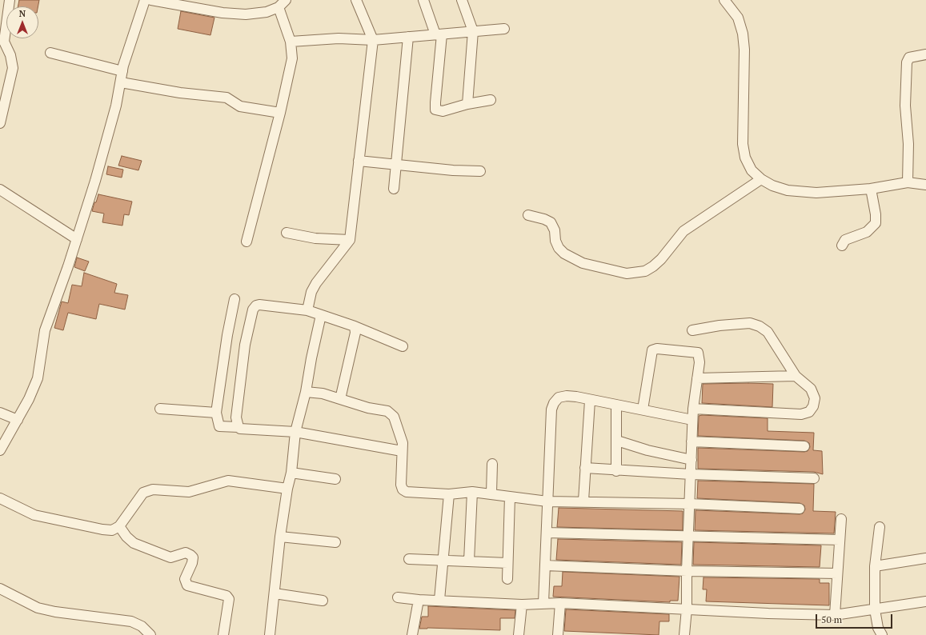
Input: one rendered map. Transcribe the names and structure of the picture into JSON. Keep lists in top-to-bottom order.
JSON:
{
  "scale_bar": "50 m",
  "north": "top"
}
